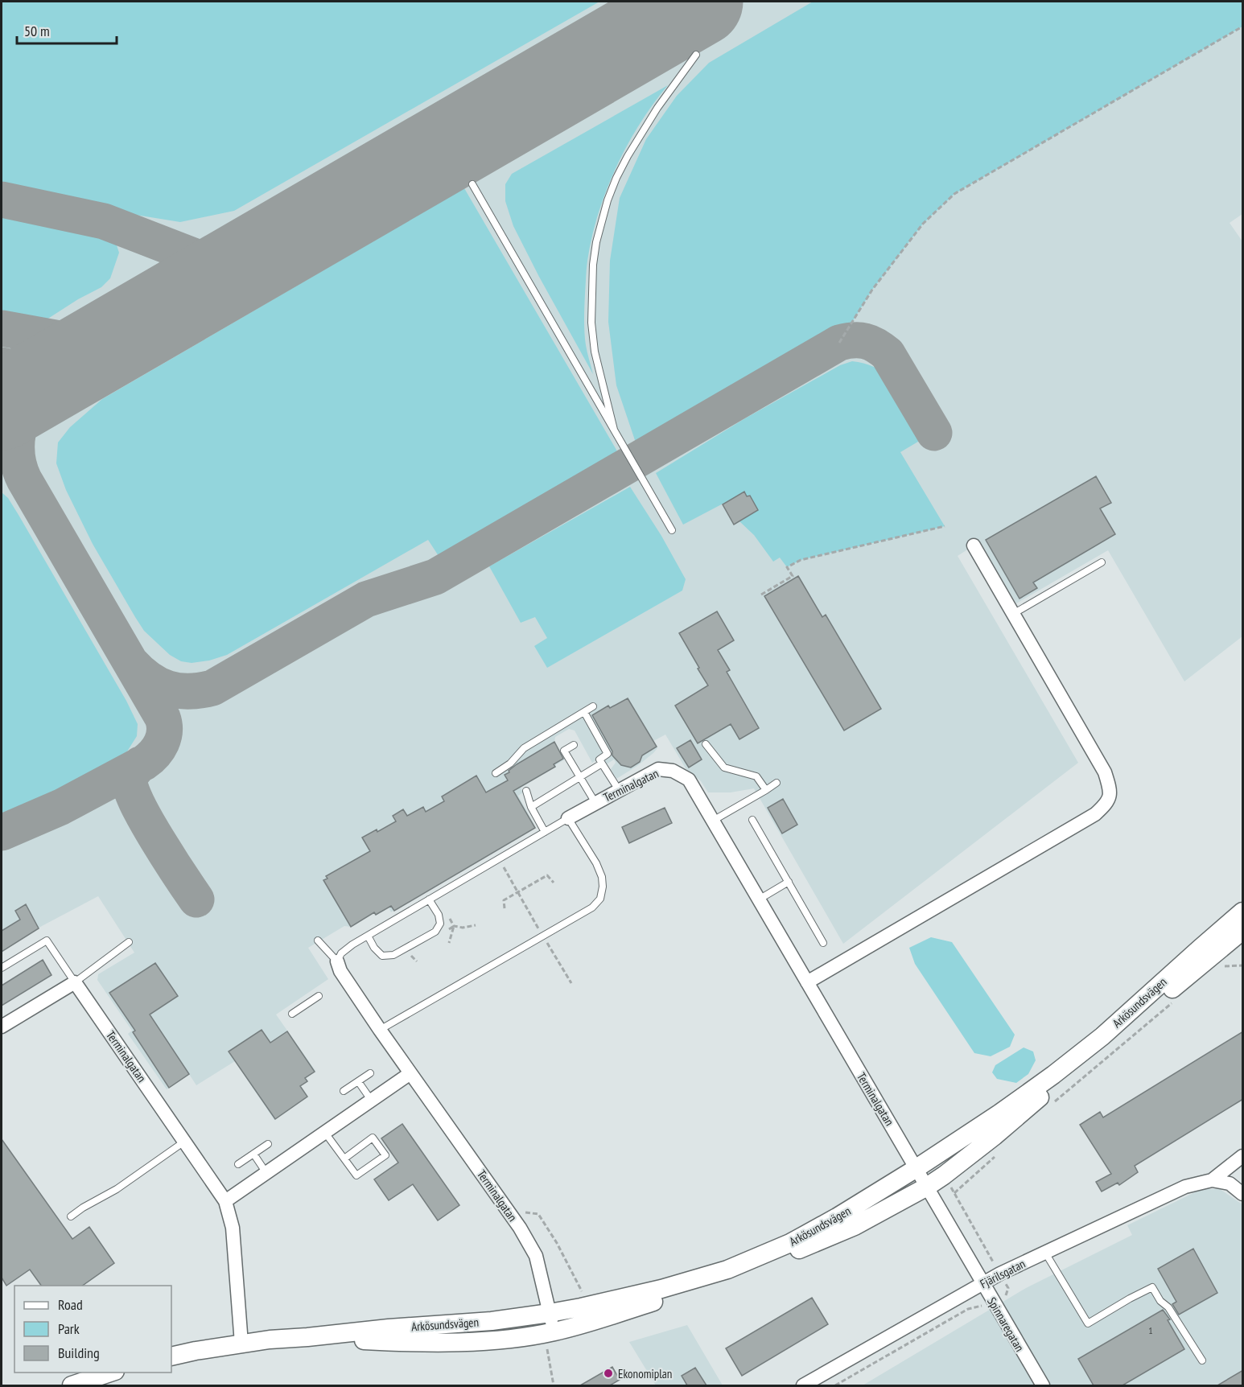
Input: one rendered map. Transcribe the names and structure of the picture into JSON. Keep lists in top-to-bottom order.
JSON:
{
  "streets": {
    "main road": ["Arkösundsvägen"],
    "street": ["Terminalgatan", "Fjärilsgatan", "Spinnaregatan"]
  },
  "crossings": [
    ["Terminalgatan", "Arkösundsvägen"],
    ["Terminalgatan", "Spinnaregatan"],
    ["Arkösundsvägen", "Spinnaregatan"],
    ["Fjärilsgatan", "Spinnaregatan"]
  ],
  "places": ["Ekonomiplan"],
  "house_numbers": ["1"],
  "legend": ["Road", "Park", "Building"],
  "scale_bar": "50 m"
}
